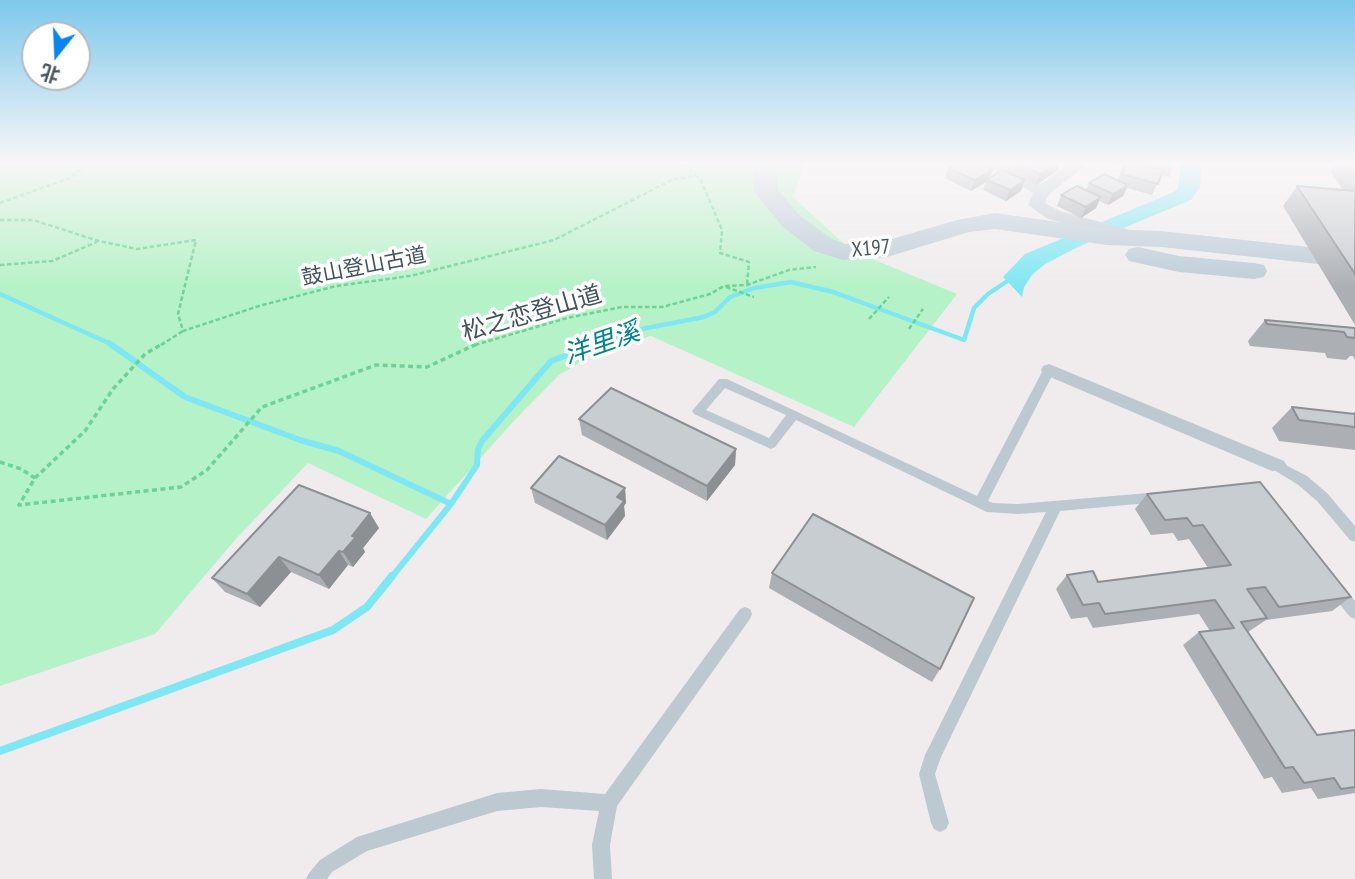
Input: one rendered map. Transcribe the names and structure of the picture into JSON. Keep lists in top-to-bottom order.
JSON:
{
  "streets": {
    "main road": ["X197"],
    "path": ["鼓山登山古道", "松之恋登山道"]
  },
  "crossings": [
    ["鼓山登山古道", "松之恋登山道"]
  ],
  "water": ["洋里溪"],
  "north": "bottom"
}
